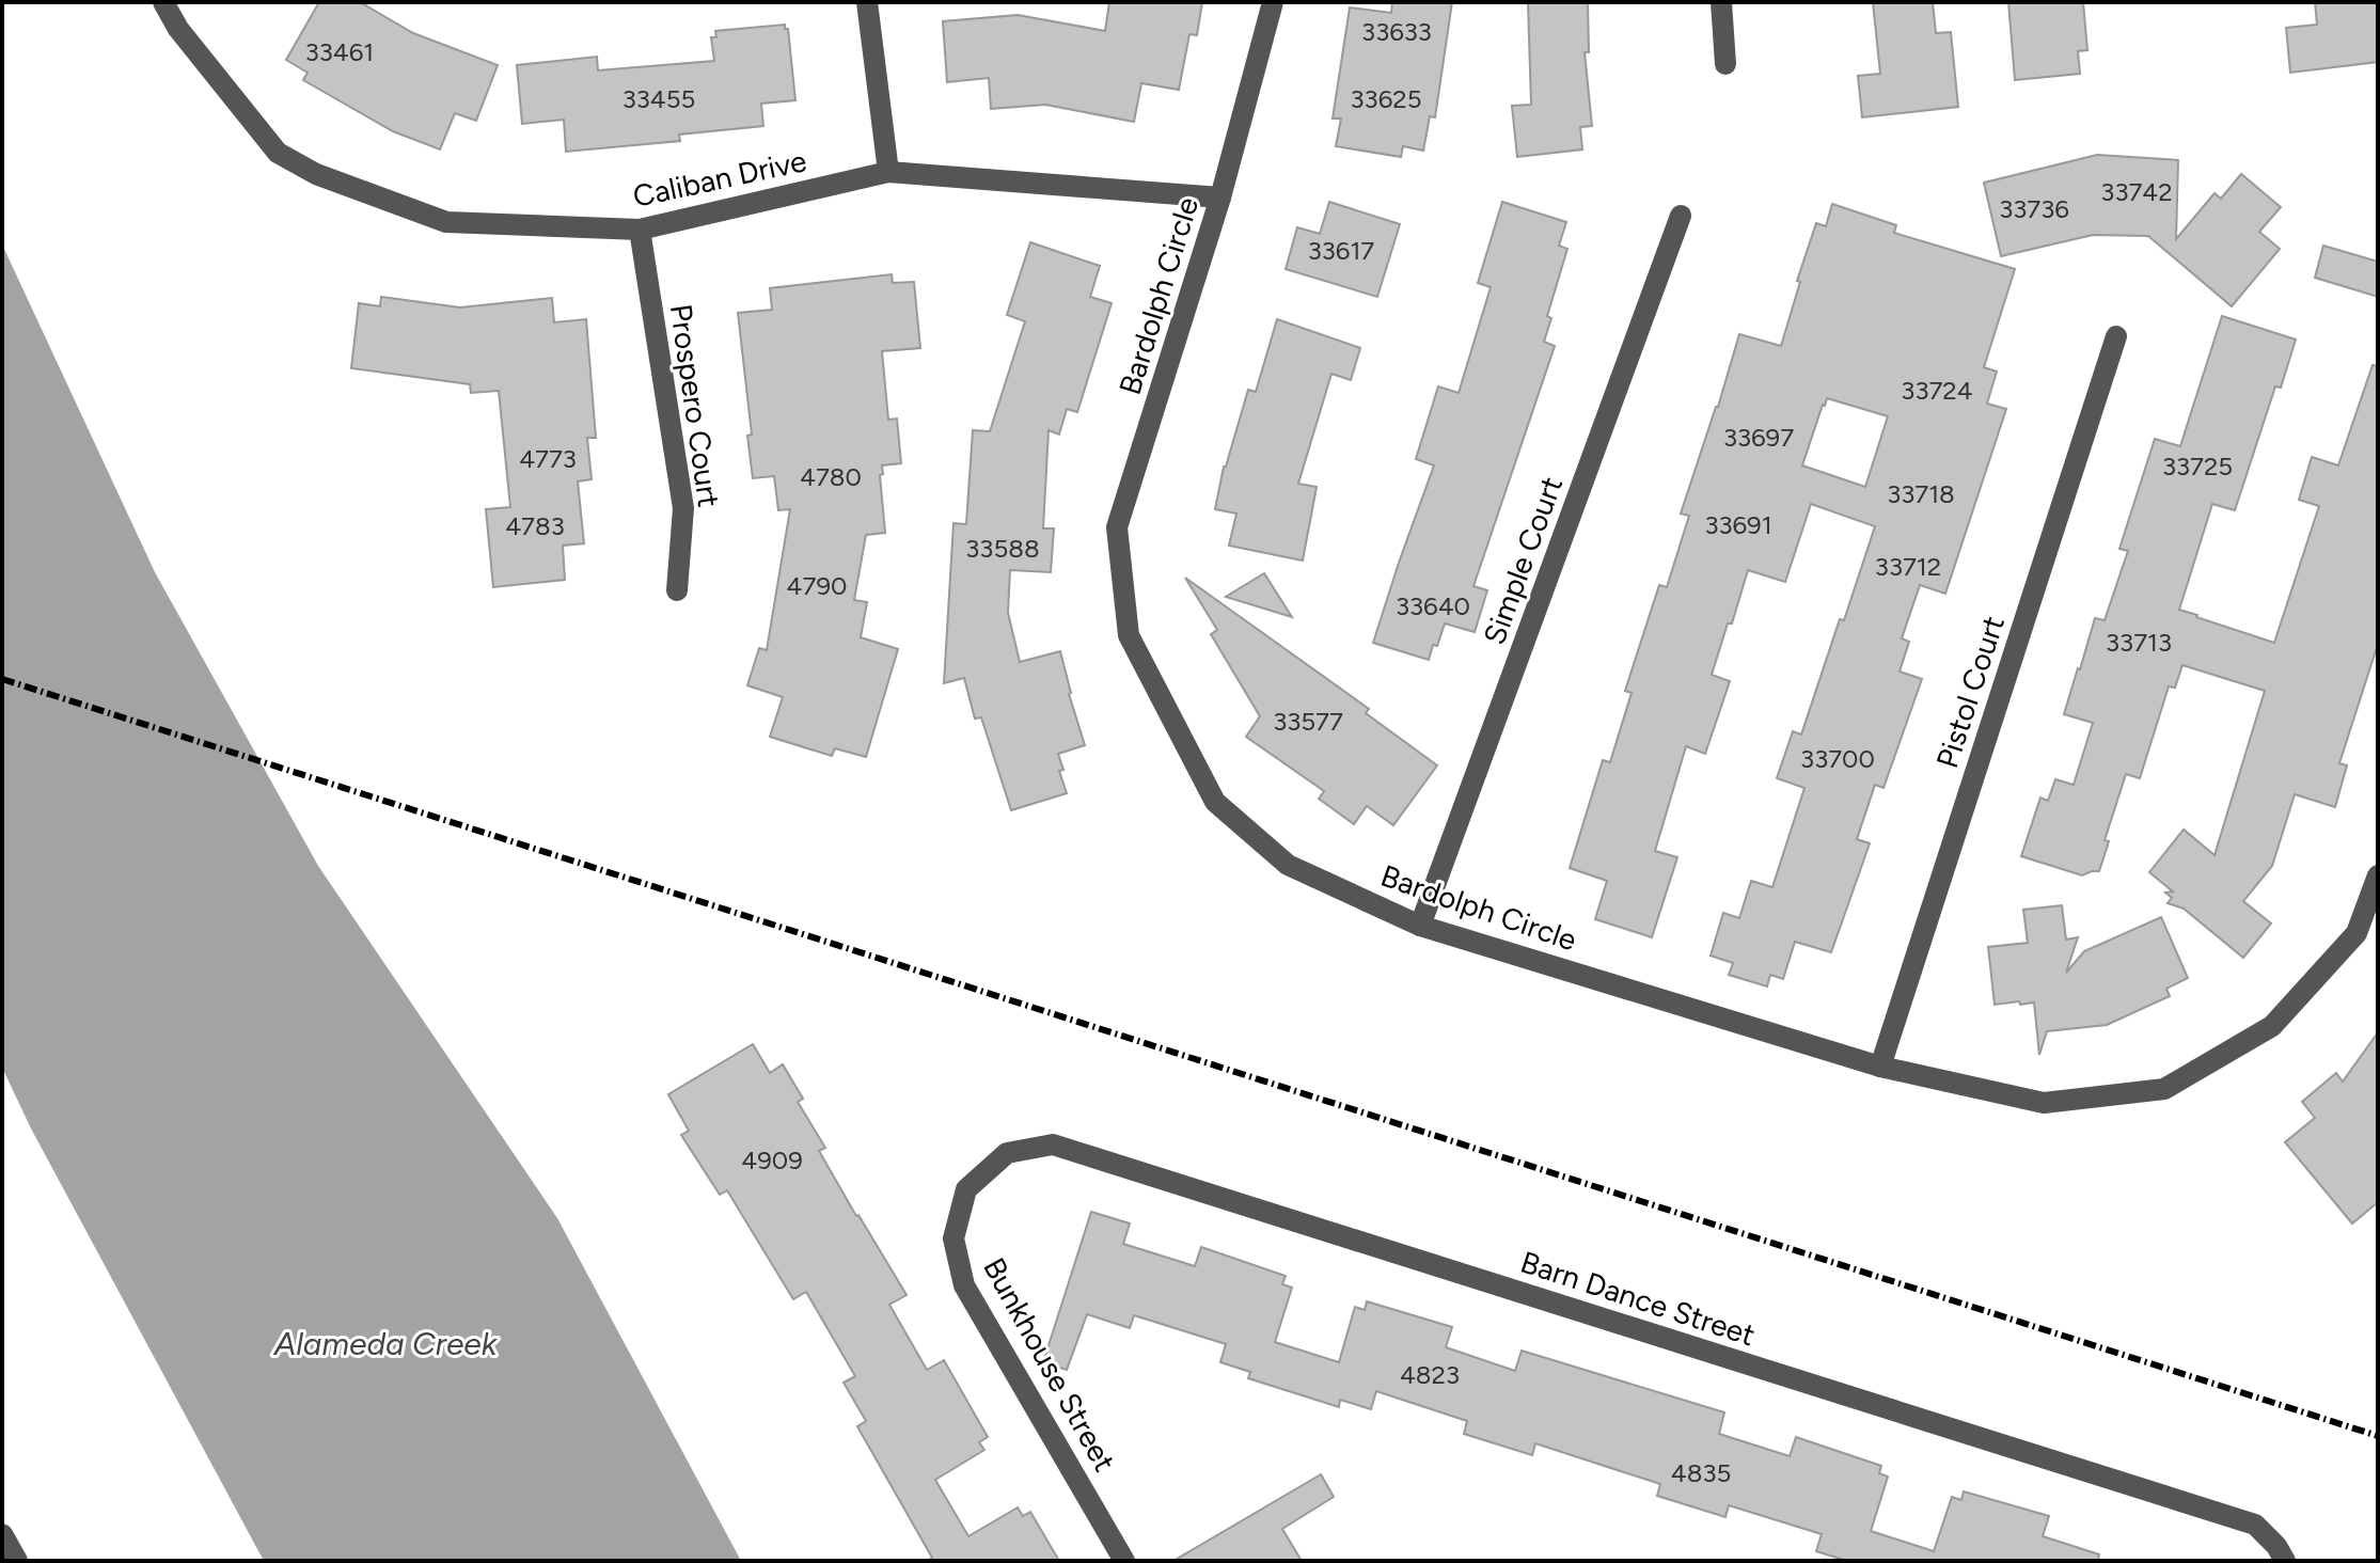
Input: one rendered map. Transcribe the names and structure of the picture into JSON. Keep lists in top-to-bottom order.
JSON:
{
  "streets": {
    "street": [
      "Caliban Drive",
      "Bardolph Circle",
      "Prospero Court",
      "Simple Court",
      "Pistol Court",
      "Barn Dance Street",
      "Bunkhouse Street"
    ]
  },
  "crossings": [
    ["Caliban Drive", "Bardolph Circle"],
    ["Caliban Drive", "Prospero Court"],
    ["Bardolph Circle", "Simple Court"],
    ["Bardolph Circle", "Pistol Court"],
    ["Barn Dance Street", "Bunkhouse Street"]
  ],
  "water": ["Alameda Creek"],
  "house_numbers": [
    "33633",
    "33461",
    "33455",
    "33625",
    "33742",
    "33736",
    "33617",
    "33724",
    "33697",
    "4773",
    "33725",
    "4780",
    "33718",
    "33691",
    "4783",
    "33588",
    "33712",
    "4790",
    "33640",
    "33713",
    "33577",
    "33700",
    "4909",
    "4823",
    "4835"
  ]
}
